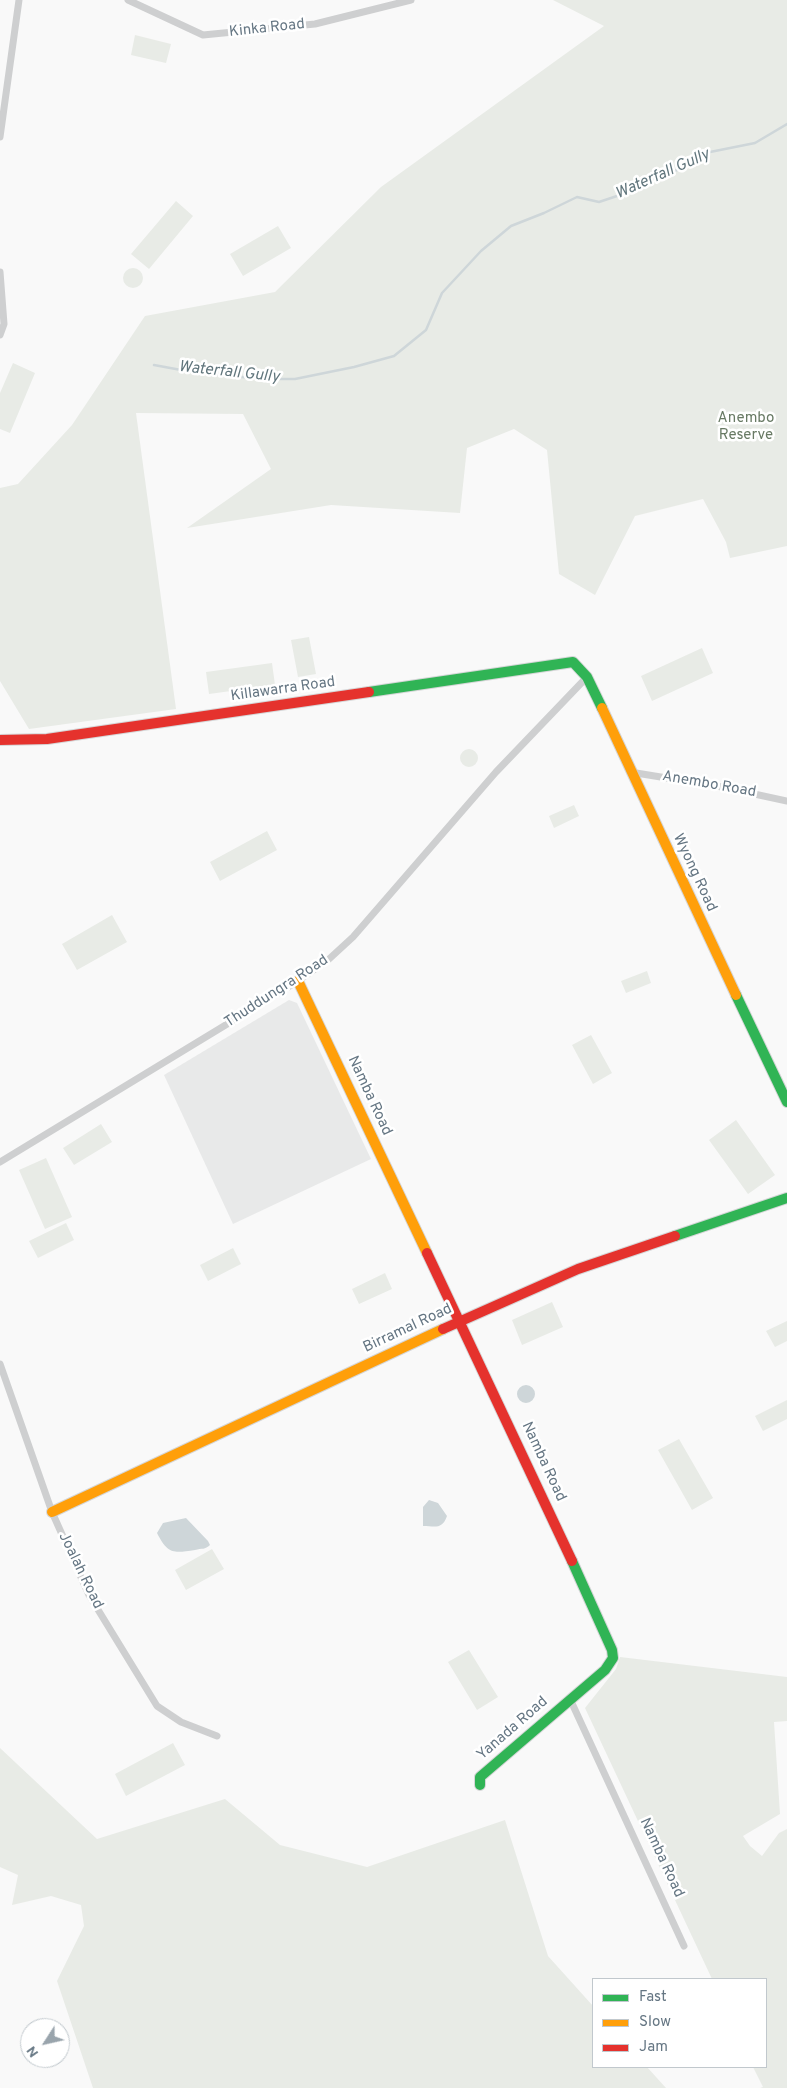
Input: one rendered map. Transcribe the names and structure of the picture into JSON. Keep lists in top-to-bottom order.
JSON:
{
  "streets": {
    "street": [
      "Kinka Road",
      "Killawarra Road",
      "Anembo Road",
      "Wyong Road",
      "Thuddungra Road",
      "Namba Road",
      "Birramal Road",
      "Joalah Road",
      "Yanada Road"
    ]
  },
  "crossings": [
    ["Killawarra Road", "Wyong Road"],
    ["Anembo Road", "Wyong Road"],
    ["Wyong Road", "Thuddungra Road"],
    ["Thuddungra Road", "Namba Road"],
    ["Namba Road", "Birramal Road"],
    ["Namba Road", "Yanada Road"],
    ["Birramal Road", "Joalah Road"]
  ],
  "water": ["Waterfall Gully"],
  "parks": ["Anembo Reserve"],
  "legend": ["Fast", "Slow", "Jam"],
  "north": "bottom left"
}
